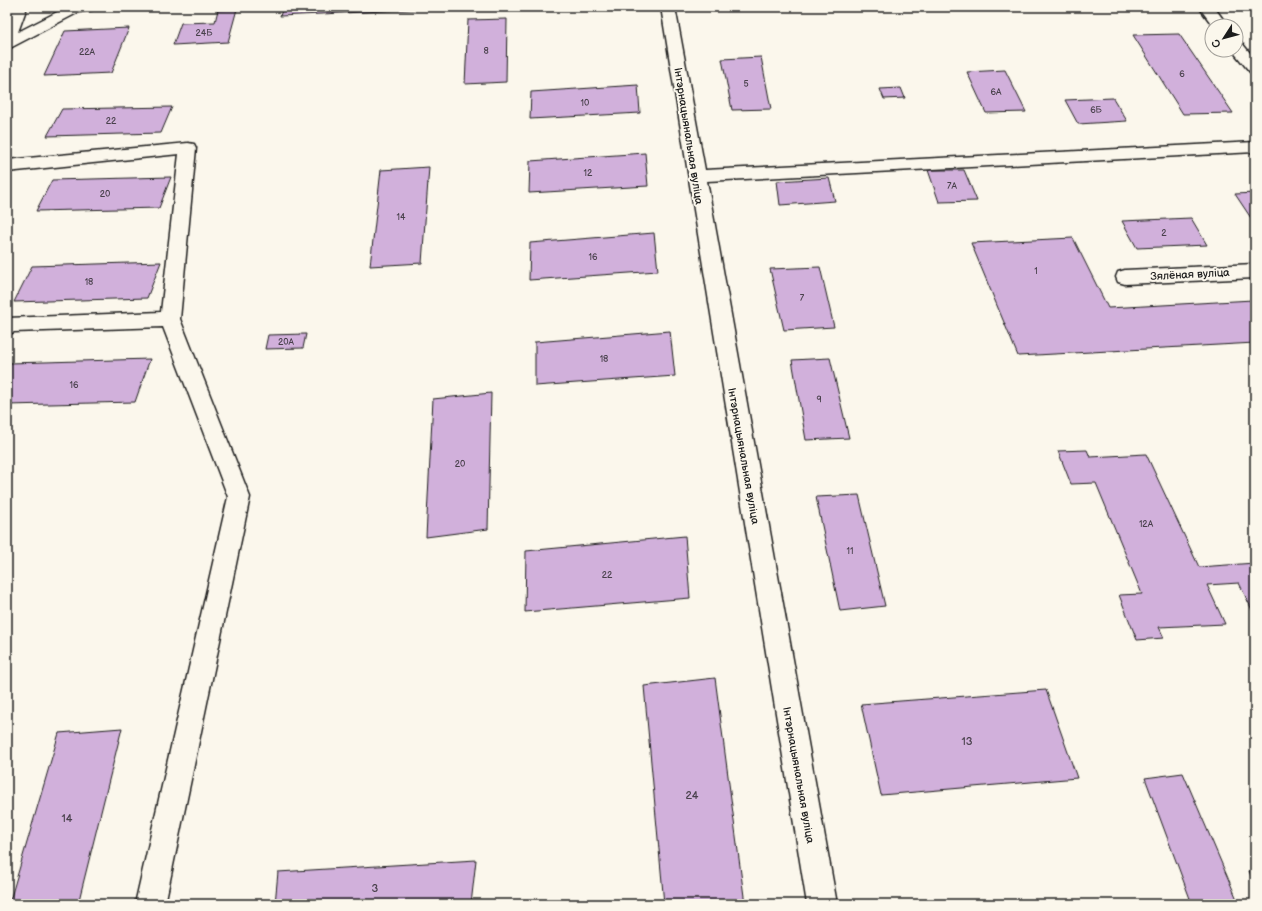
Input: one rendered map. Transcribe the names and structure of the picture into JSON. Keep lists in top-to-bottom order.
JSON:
{
  "streets": {
    "street": ["Інтэрнацыянальная вуліца", "Зялёная вуліца"]
  },
  "house_numbers": [
    "24Б",
    "8",
    "22А",
    "6",
    "5",
    "6А",
    "10",
    "6Б",
    "22",
    "12",
    "7А",
    "20",
    "14",
    "2",
    "16",
    "1",
    "18",
    "7",
    "20А",
    "18",
    "16",
    "9",
    "20",
    "12А",
    "11",
    "22",
    "13",
    "24",
    "14",
    "3"
  ],
  "north": "bottom left"
}
